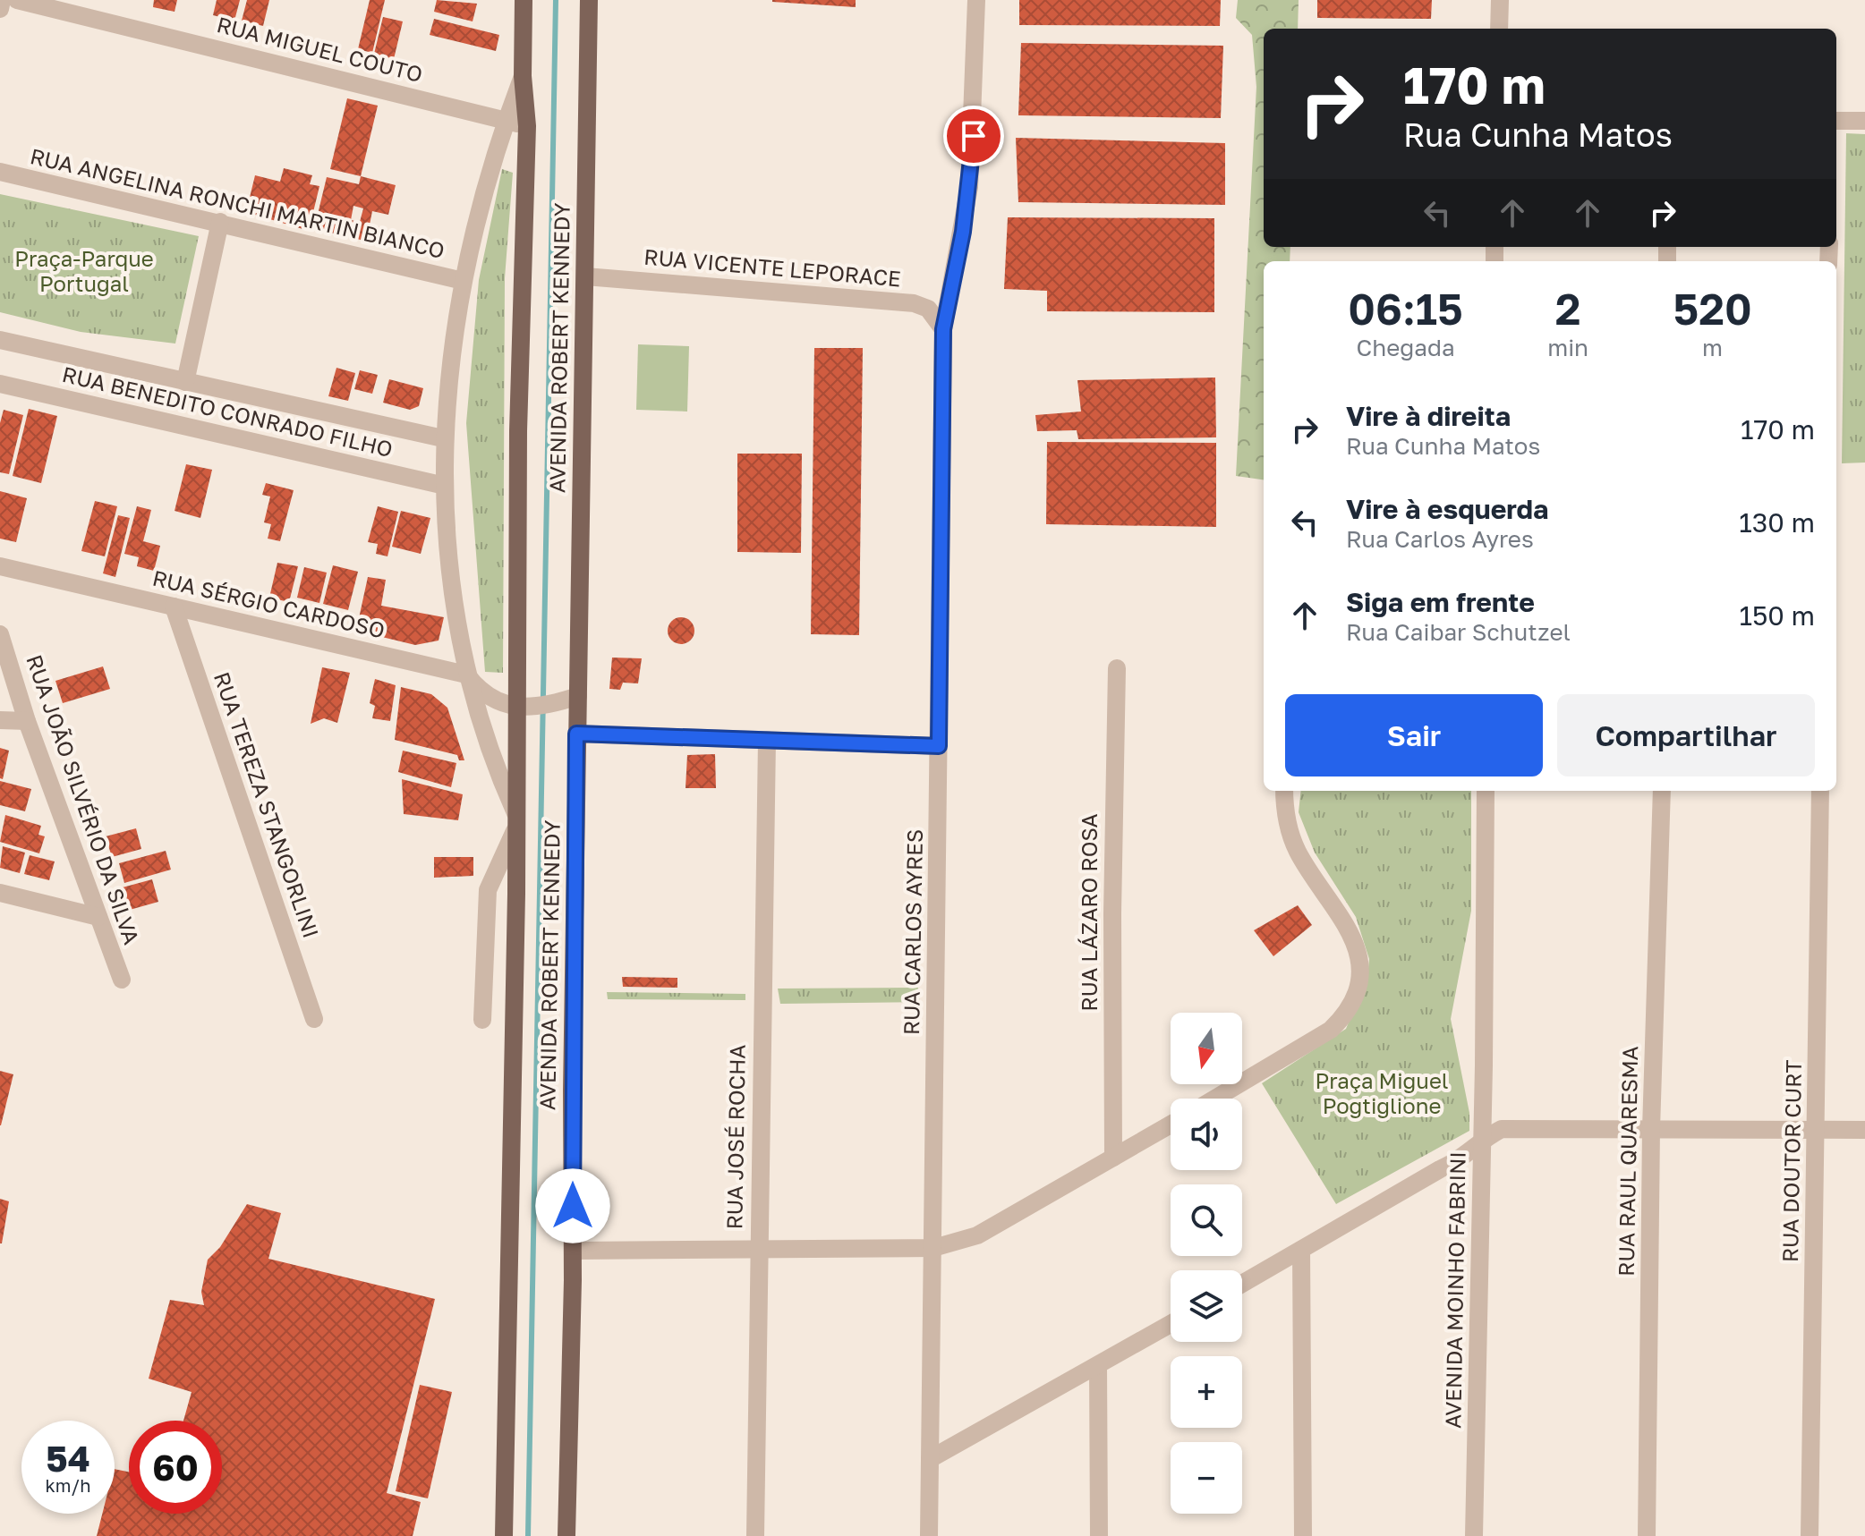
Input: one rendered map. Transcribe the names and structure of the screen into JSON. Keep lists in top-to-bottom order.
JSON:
{
  "streets": {
    "main road": ["AVENIDA ROBERT KENNEDY"],
    "street": [
      "RUA MIGUEL COUTO",
      "RUA ANGELINA RONCHI MARTIN BIANCO",
      "RUA VICENTE LEPORACE",
      "RUA BENEDITO CONRADO FILHO",
      "RUA SÉRGIO CARDOSO",
      "RUA JOÃO SILVÉRIO DA SILVA",
      "RUA TEREZA STANGORLINI",
      "RUA LÁZARO ROSA",
      "RUA CARLOS AYRES",
      "RUA JOSÉ ROCHA",
      "RUA RAUL QUARESMA",
      "RUA DOUTOR CURT",
      "AVENIDA MOINHO FABRINI"
    ]
  },
  "crossings": [
    ["RUA MIGUEL COUTO", "AVENIDA ROBERT KENNEDY"],
    ["RUA ANGELINA RONCHI MARTIN BIANCO", "AVENIDA ROBERT KENNEDY"],
    ["RUA VICENTE LEPORACE", "AVENIDA ROBERT KENNEDY"],
    ["RUA VICENTE LEPORACE", "RUA CARLOS AYRES"],
    ["AVENIDA ROBERT KENNEDY", "RUA BENEDITO CONRADO FILHO"],
    ["AVENIDA ROBERT KENNEDY", "RUA SÉRGIO CARDOSO"],
    ["RUA SÉRGIO CARDOSO", "RUA TEREZA STANGORLINI"]
  ],
  "parks": ["Praça-Parque Portugal", "Praça Miguel Pogtiglione"],
  "north": "bottom",
  "page": {
    "turn": ["170 m", "Rua Cunha Matos"],
    "eta": [
      "06:15",
      "Chegada",
      "2",
      "min",
      "520",
      "m"
    ],
    "list": [
      {
        "name": "Vire à direita",
        "note": "Rua Cunha Matos",
        "value": "170 m"
      },
      {
        "name": "Vire à esquerda",
        "note": "Rua Carlos Ayres",
        "value": "130 m"
      },
      {
        "name": "Siga em frente",
        "note": "Rua Caibar Schutzel",
        "value": "150 m"
      }
    ],
    "buttons": ["Sair", "Compartilhar"],
    "map_buttons": ["+", "−"],
    "speed": "54 km/h",
    "limit": "60"
  }
}
